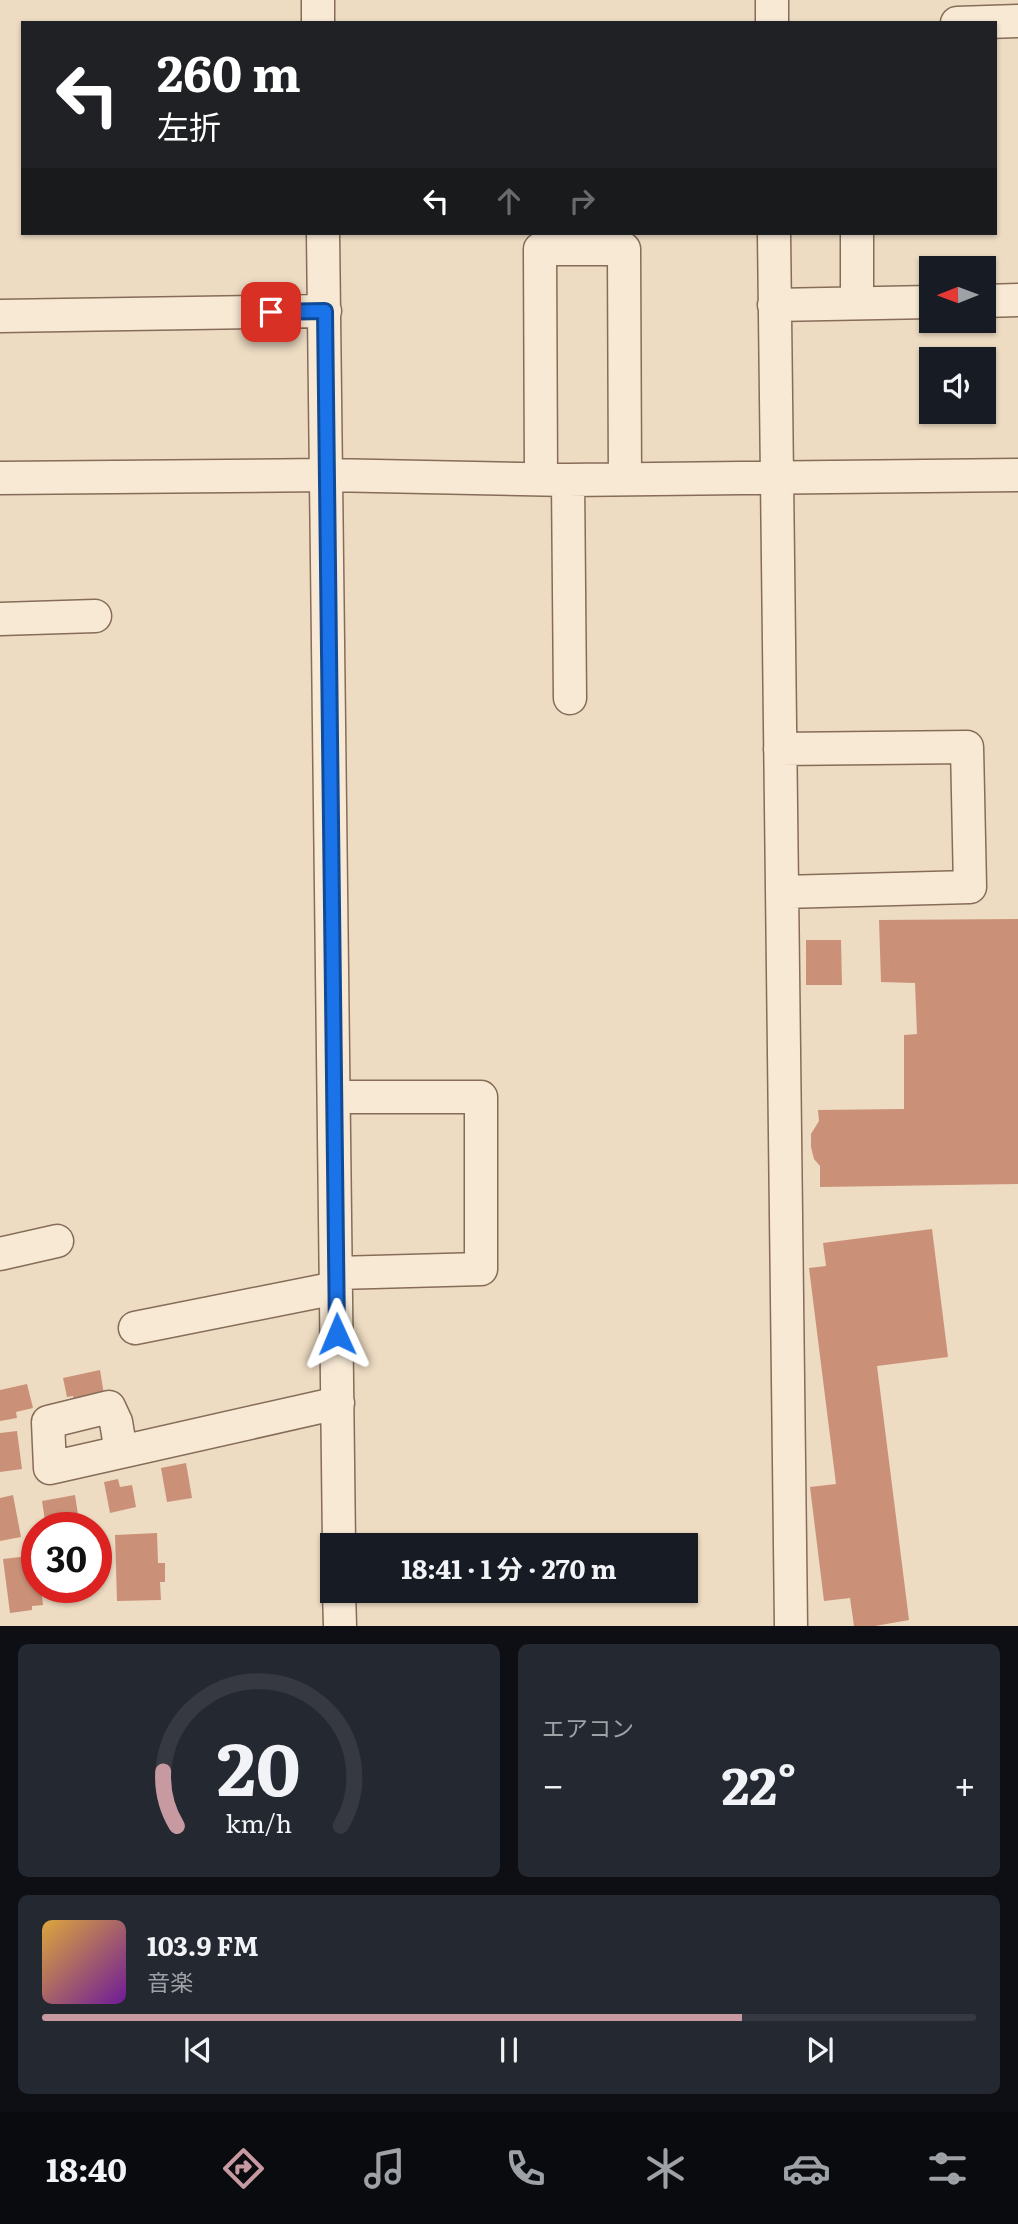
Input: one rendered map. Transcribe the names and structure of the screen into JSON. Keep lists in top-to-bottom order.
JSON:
{
  "north": "left",
  "page": {
    "turn": ["260 m", "左折"],
    "limit": "30",
    "trip": "18:41 · 1 分 · 270 m",
    "tile": "エアコン",
    "heat": ["−", "22°", "+"],
    "song": ["103.9 FM", "音楽"],
    "tabs": "18:40",
    "gauge": ["20", "km/h"]
  }
}
